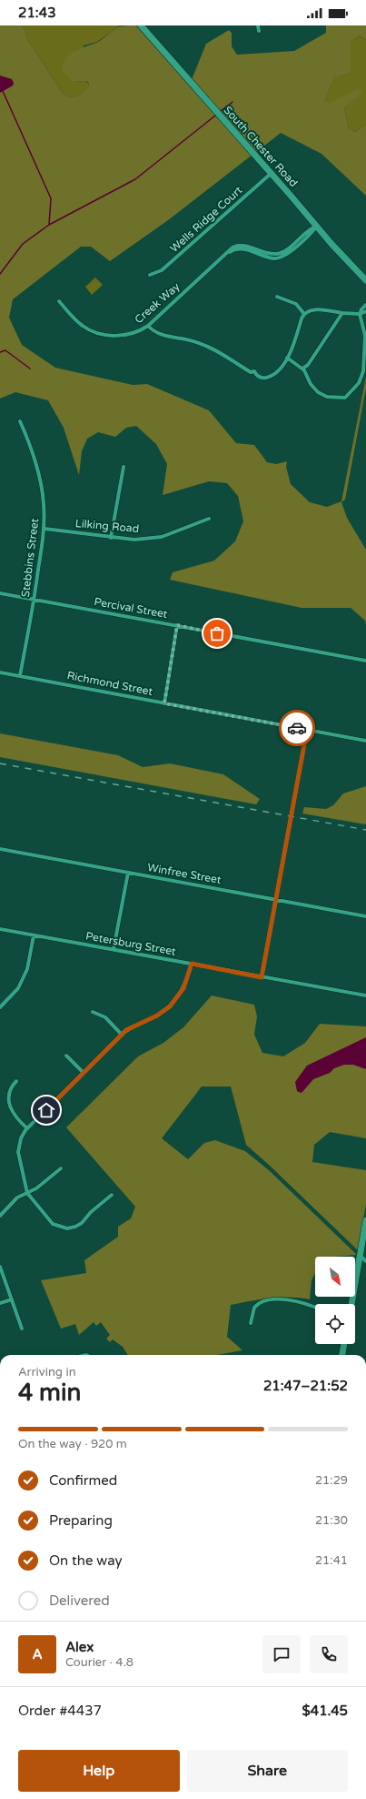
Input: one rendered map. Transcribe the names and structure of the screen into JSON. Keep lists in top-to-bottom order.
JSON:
{
  "streets": {
    "street": [
      "South Chester Road",
      "Wells Ridge Court",
      "Creek Way",
      "Lilking Road",
      "Stebbins Street",
      "Percival Street",
      "Richmond Street",
      "Winfree Street",
      "Petersburg Street"
    ]
  },
  "crossings": [
    ["South Chester Road", "Wells Ridge Court"],
    ["South Chester Road", "Creek Way"],
    ["Lilking Road", "Stebbins Street"],
    ["Stebbins Street", "Percival Street"],
    ["Stebbins Street", "Richmond Street"]
  ],
  "north": "bottom right",
  "page": {
    "status": "21:43",
    "heading": ["4 min", "Arriving in", "21:47–21:52"],
    "panel": [
      "Alex",
      "Courier · 4.8",
      "Order #4437",
      "$41.45"
    ],
    "bar": "On the way · 920 m",
    "list": [
      ["Confirmed", "21:29"],
      ["Preparing", "21:30"],
      ["On the way", "21:41"],
      "Delivered"
    ],
    "round": "A",
    "buttons": ["Help", "Share"]
  }
}
